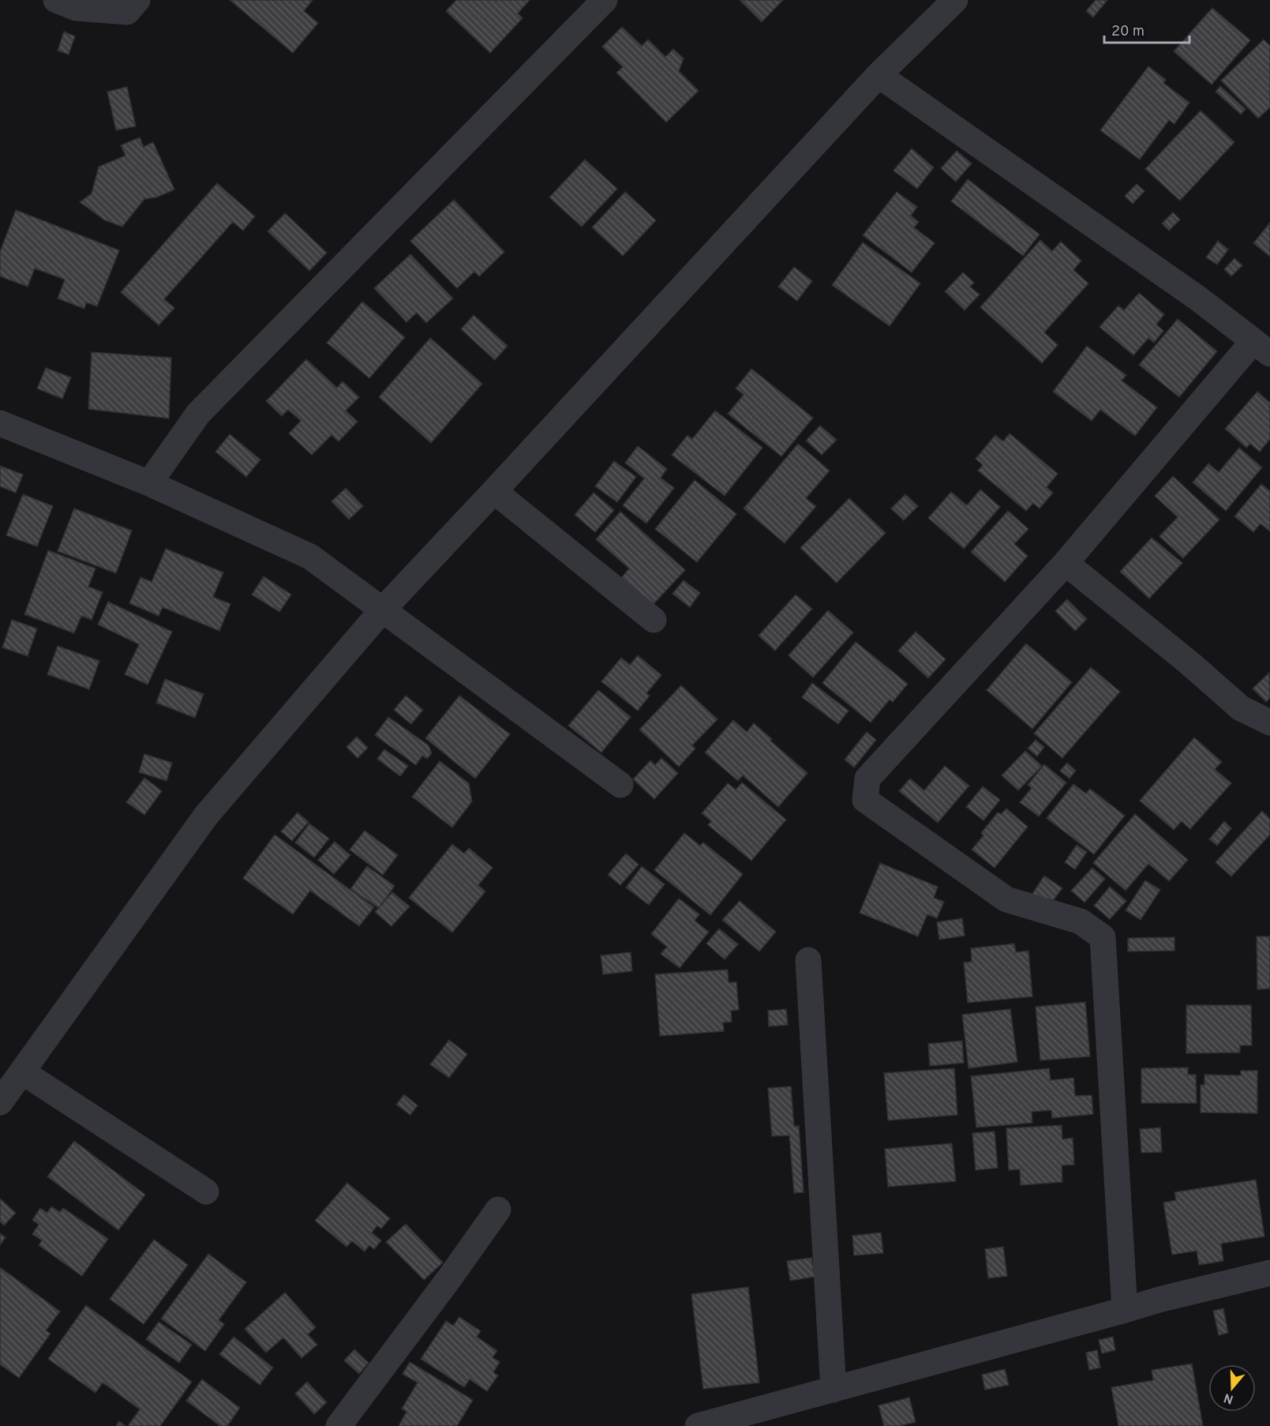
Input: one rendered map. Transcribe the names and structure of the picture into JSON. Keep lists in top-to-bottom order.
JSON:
{
  "scale_bar": "20 m",
  "north": "bottom"
}
